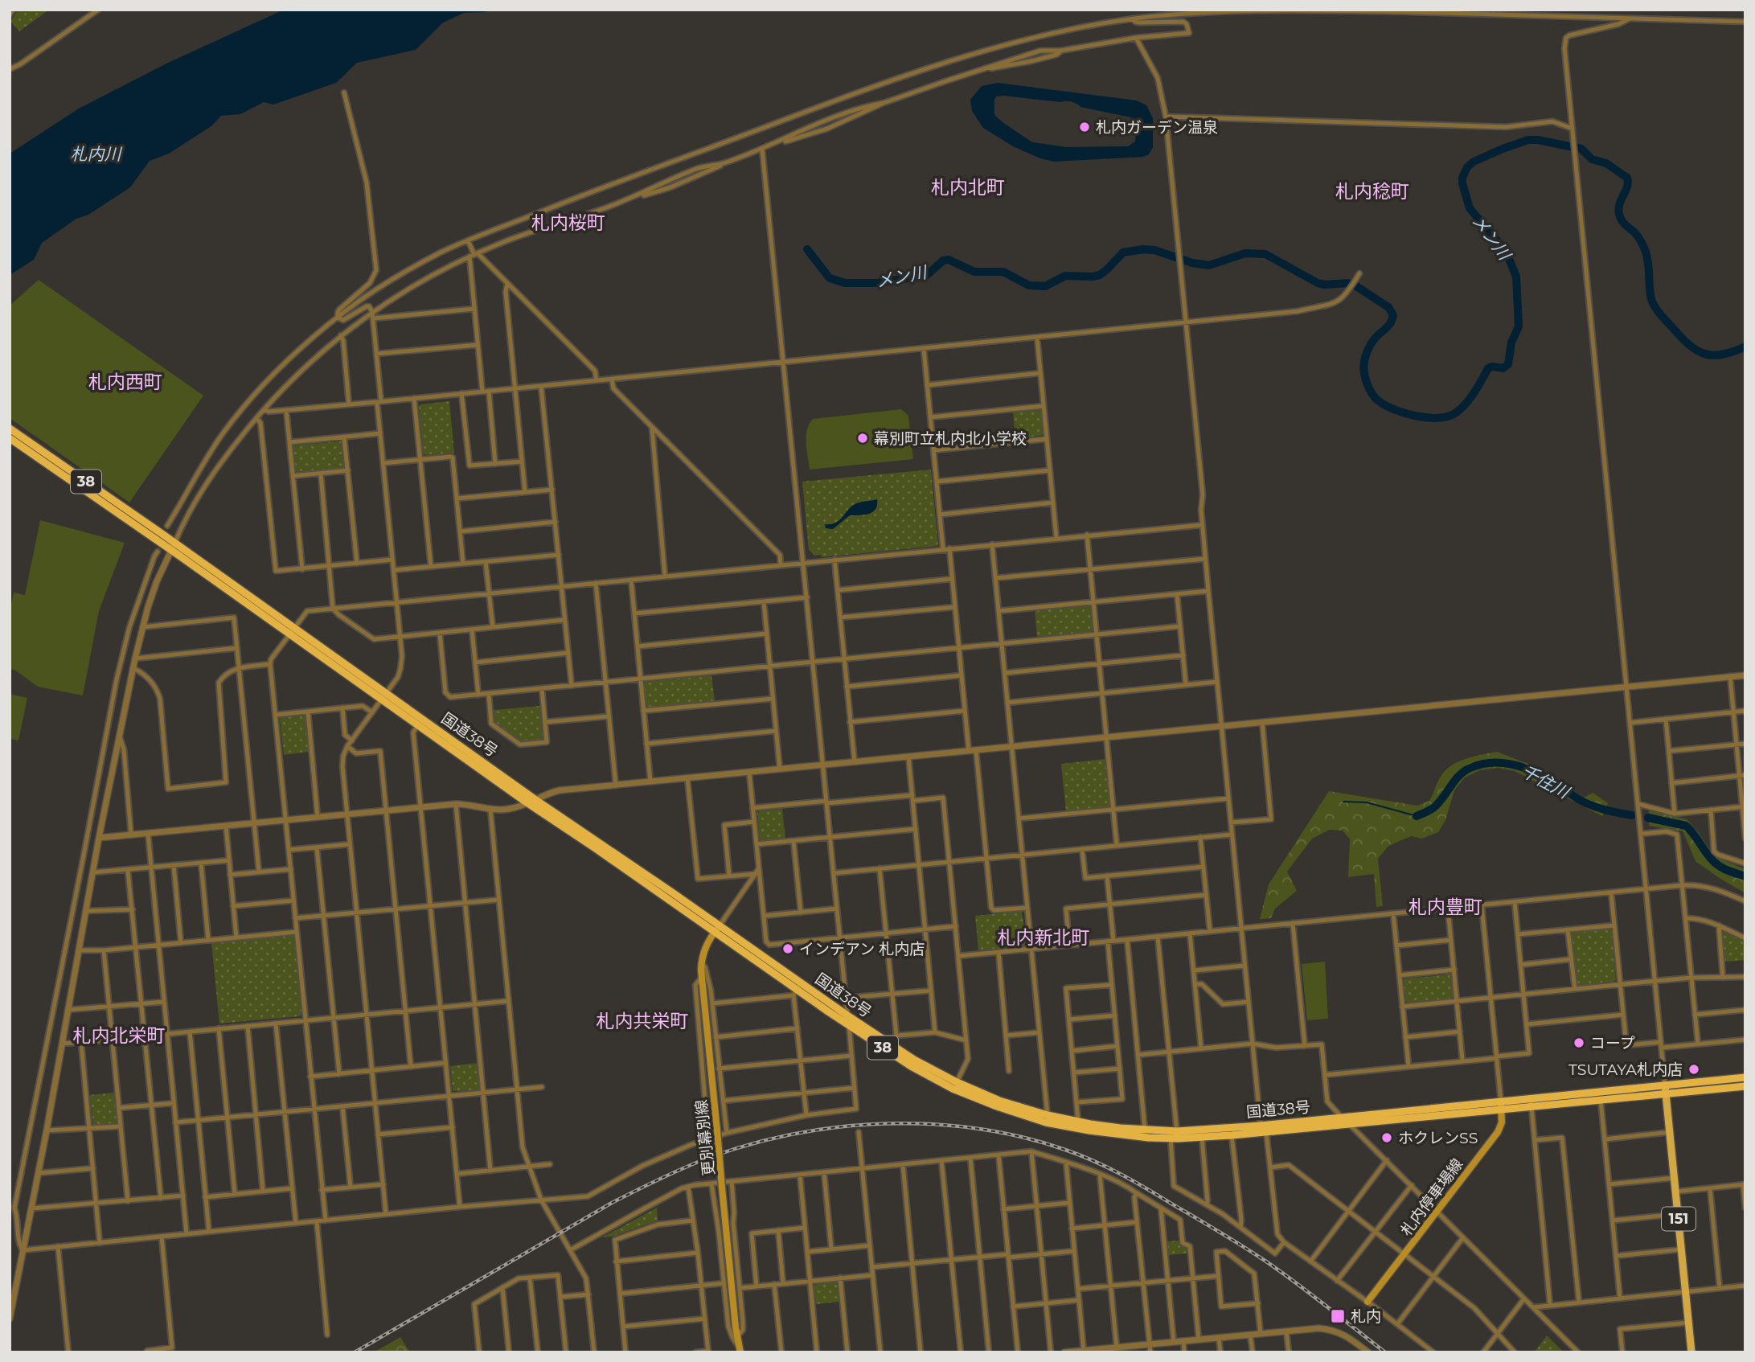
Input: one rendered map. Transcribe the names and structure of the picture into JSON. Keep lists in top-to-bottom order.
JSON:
{
  "streets": {
    "highway": ["38", "国道38号"],
    "main road": ["更別幕別線", "札内停車場線", "151"]
  },
  "crossings": [
    ["国道38号", "更別幕別線"],
    ["国道38号", "札内停車場線"],
    ["国道38号", "151"]
  ],
  "districts": [
    "札内北町",
    "札内稔町",
    "札内桜町",
    "札内西町",
    "札内豊町",
    "札内新北町",
    "札内共栄町",
    "札内北栄町"
  ],
  "water": ["札内川", "メン川", "千住川"],
  "places": {
    "other": [
      "札内ガーデン温泉",
      "幕別町立札内北小学校",
      "インデアン 札内店",
      "コープ",
      "TSUTAYA札内店",
      "ホクレンSS"
    ],
    "transit": ["札内"]
  }
}
